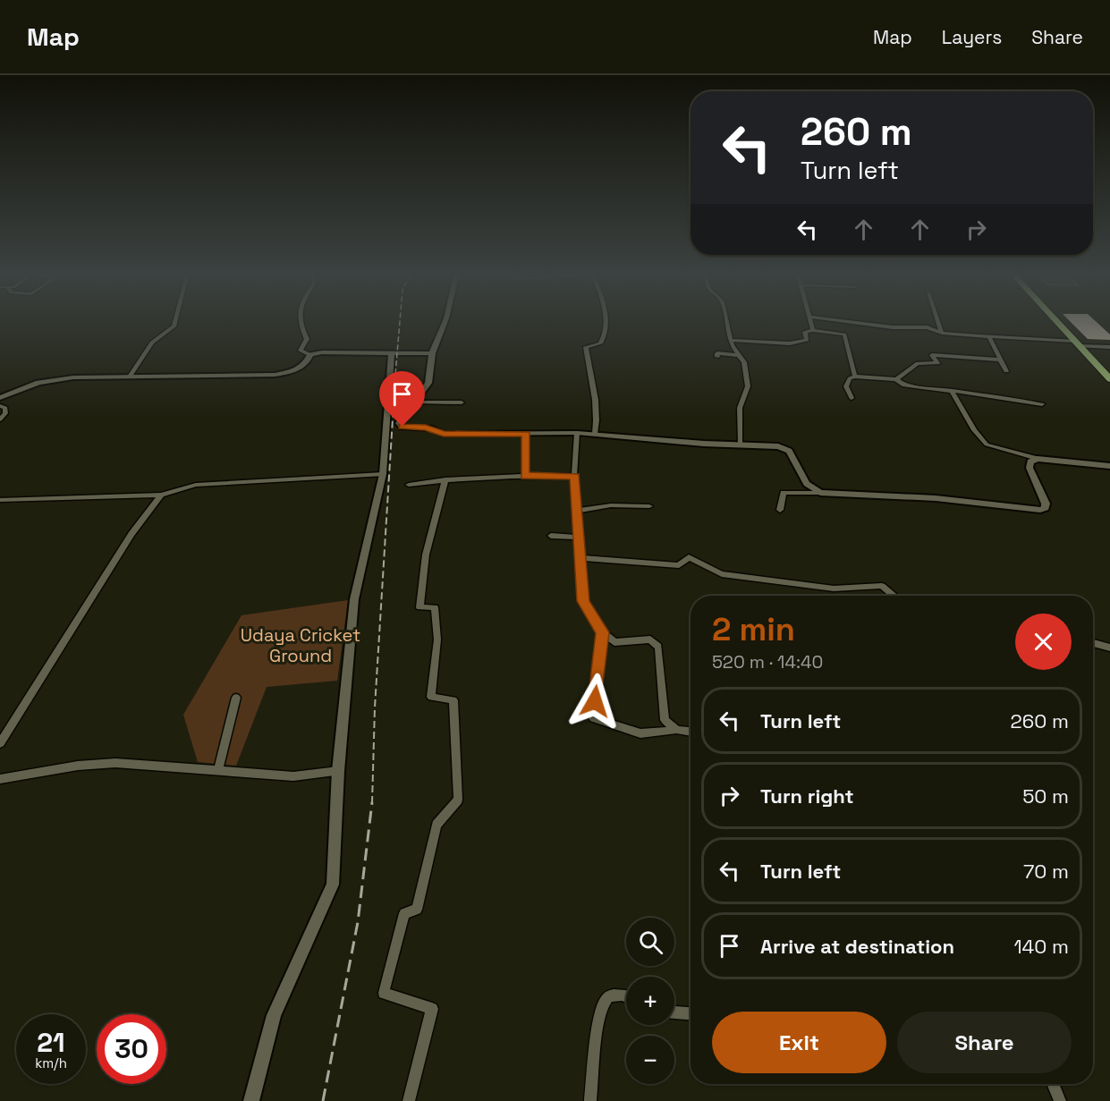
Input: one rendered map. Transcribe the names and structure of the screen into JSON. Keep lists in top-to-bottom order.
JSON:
{
  "parks": ["Udaya Cricket Ground"],
  "page": {
    "header": "Map",
    "nav": ["Map", "Layers", "Share"],
    "turn": ["260 m", "Turn left"],
    "heading": ["2 min", "520 m · 14:40"],
    "list": [
      {
        "name": "Turn left",
        "value": "260 m"
      },
      {
        "name": "Turn right",
        "value": "50 m"
      },
      {
        "name": "Turn left",
        "value": "70 m"
      },
      {
        "name": "Arrive at destination",
        "value": "140 m"
      }
    ],
    "map_buttons": ["+", "−"],
    "buttons": ["Exit", "Share"],
    "speed": "21 km/h",
    "limit": "30"
  }
}
